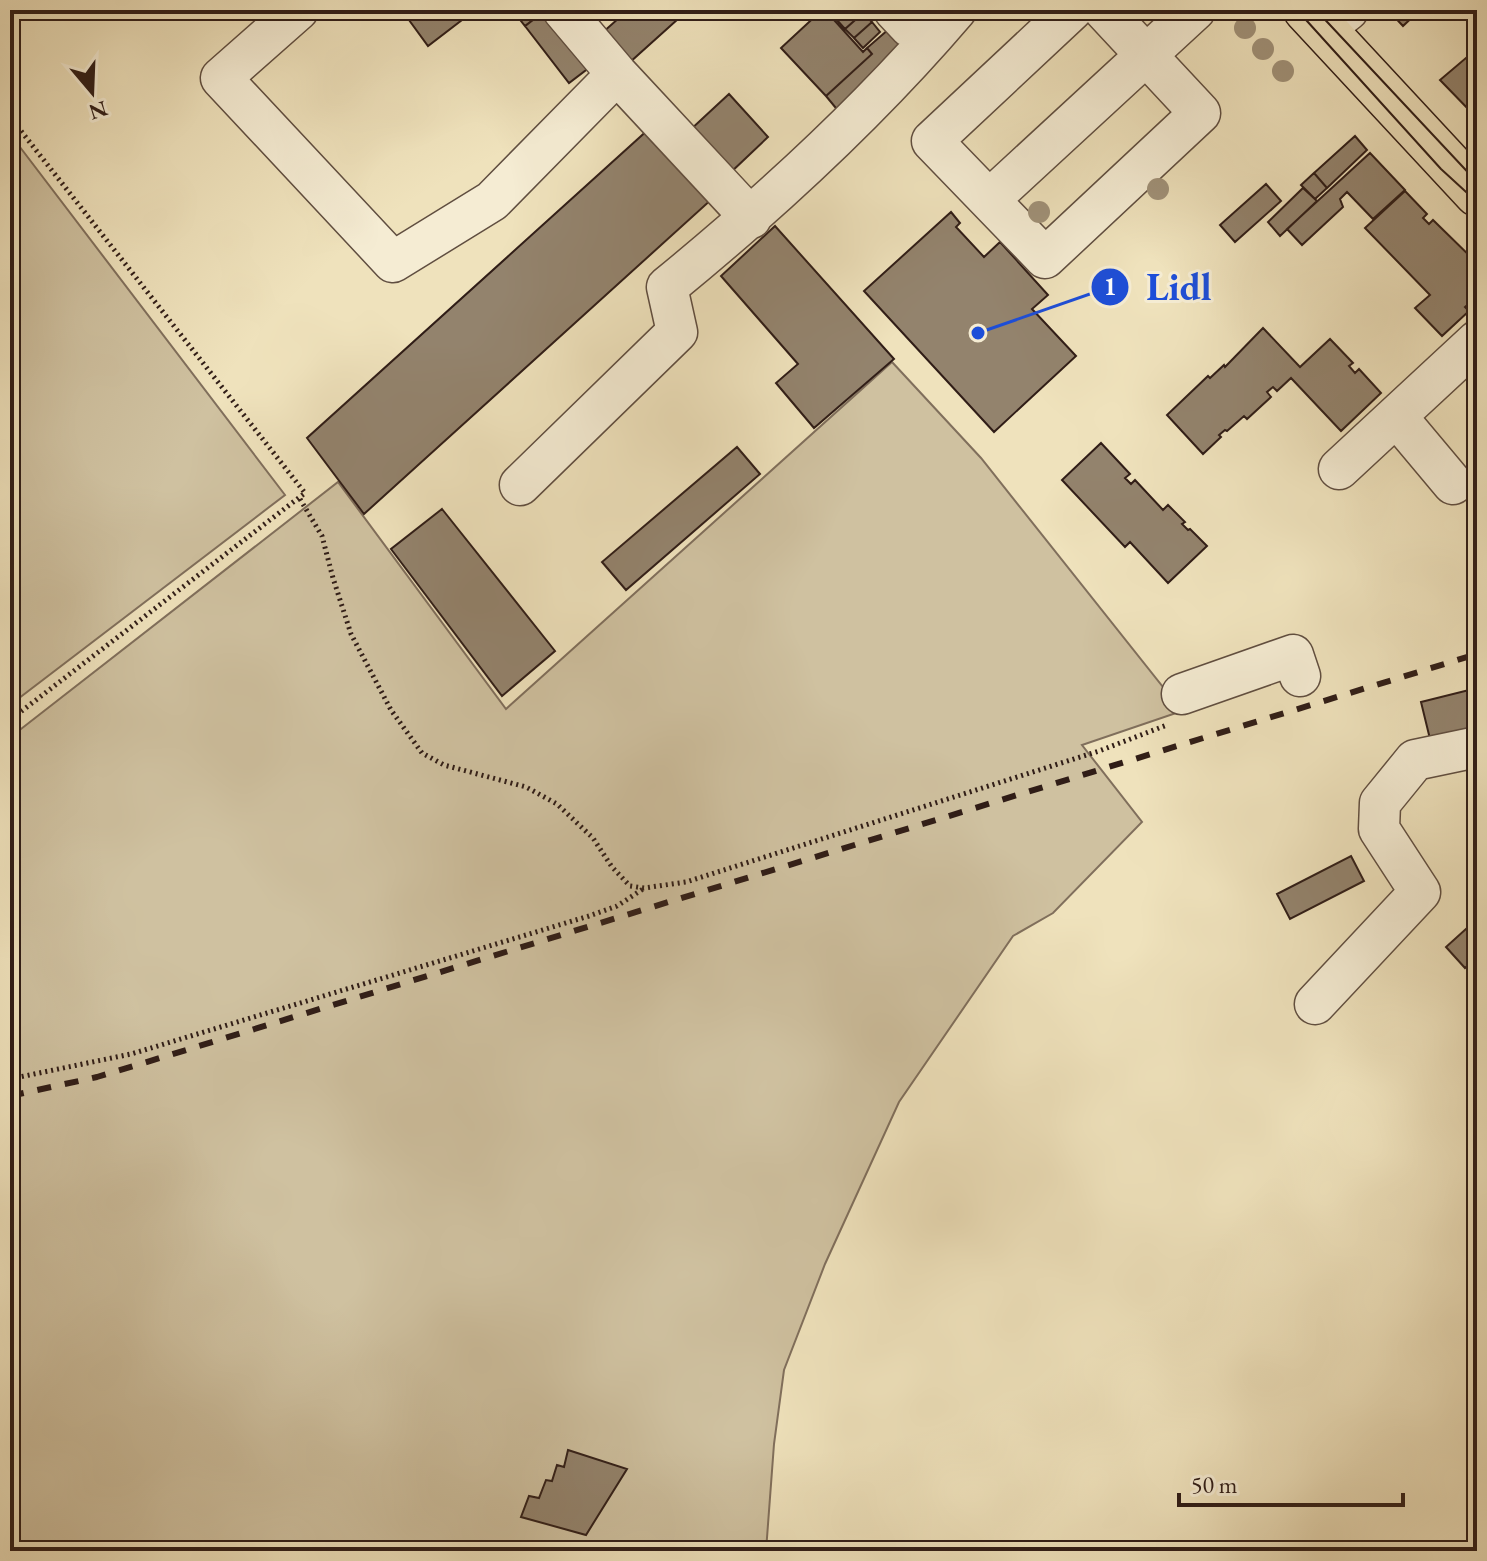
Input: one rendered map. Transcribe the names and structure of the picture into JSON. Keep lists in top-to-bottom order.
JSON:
{
  "places": ["Lidl"],
  "scale_bar": "50 m",
  "north": "bottom"
}
